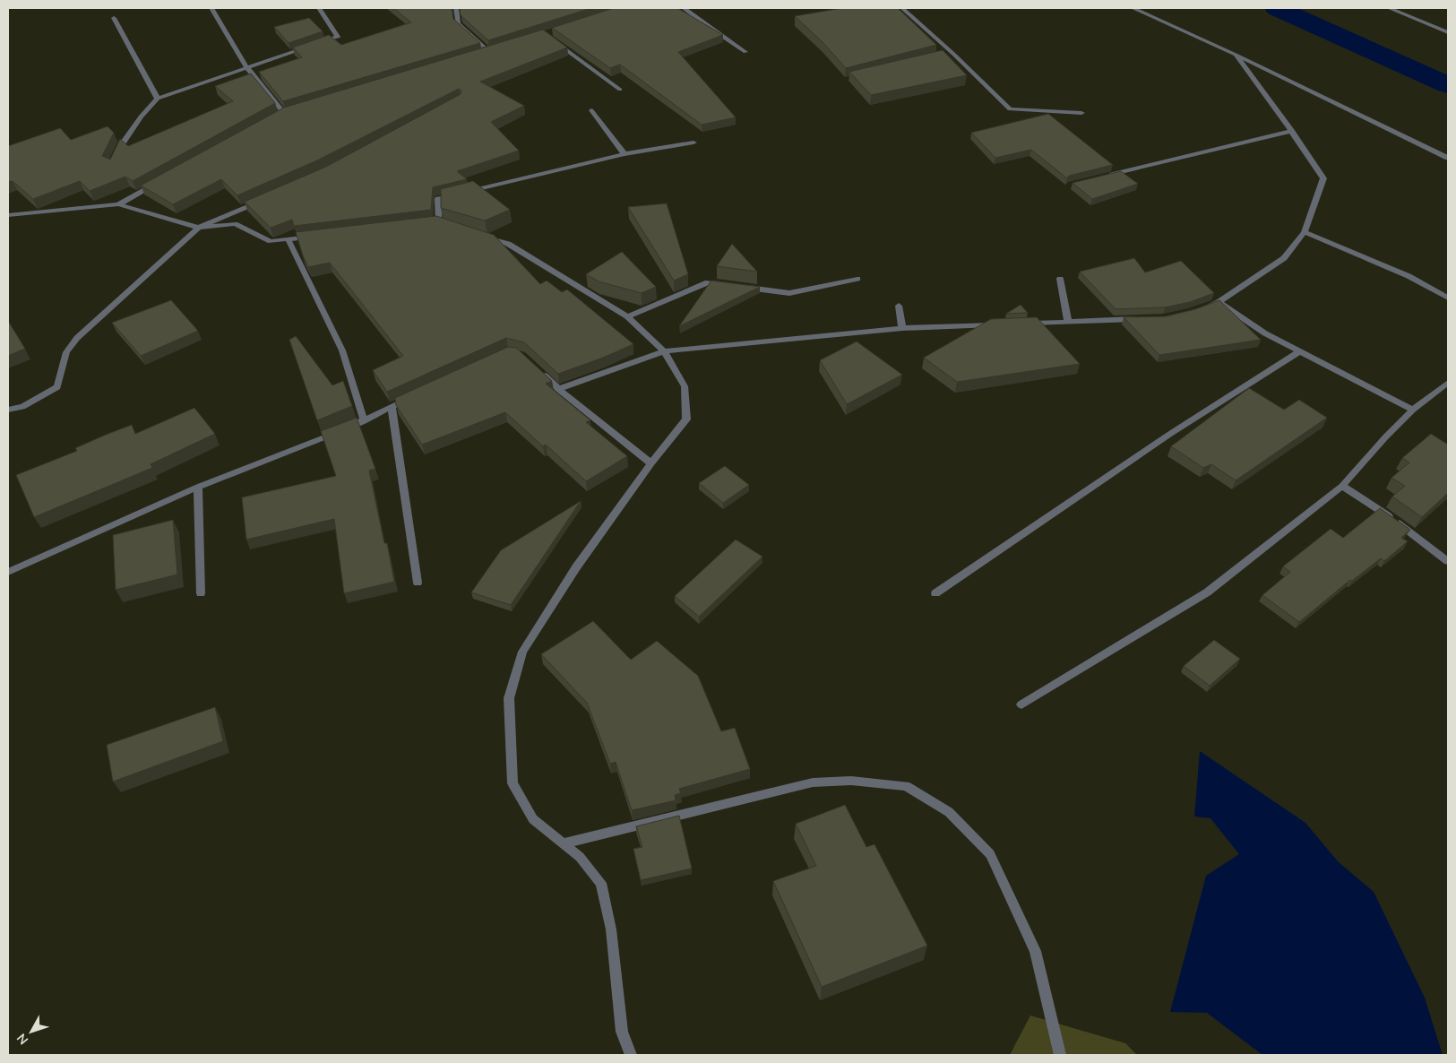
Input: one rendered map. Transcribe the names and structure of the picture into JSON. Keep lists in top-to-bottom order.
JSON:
{
  "north": "bottom left"
}
